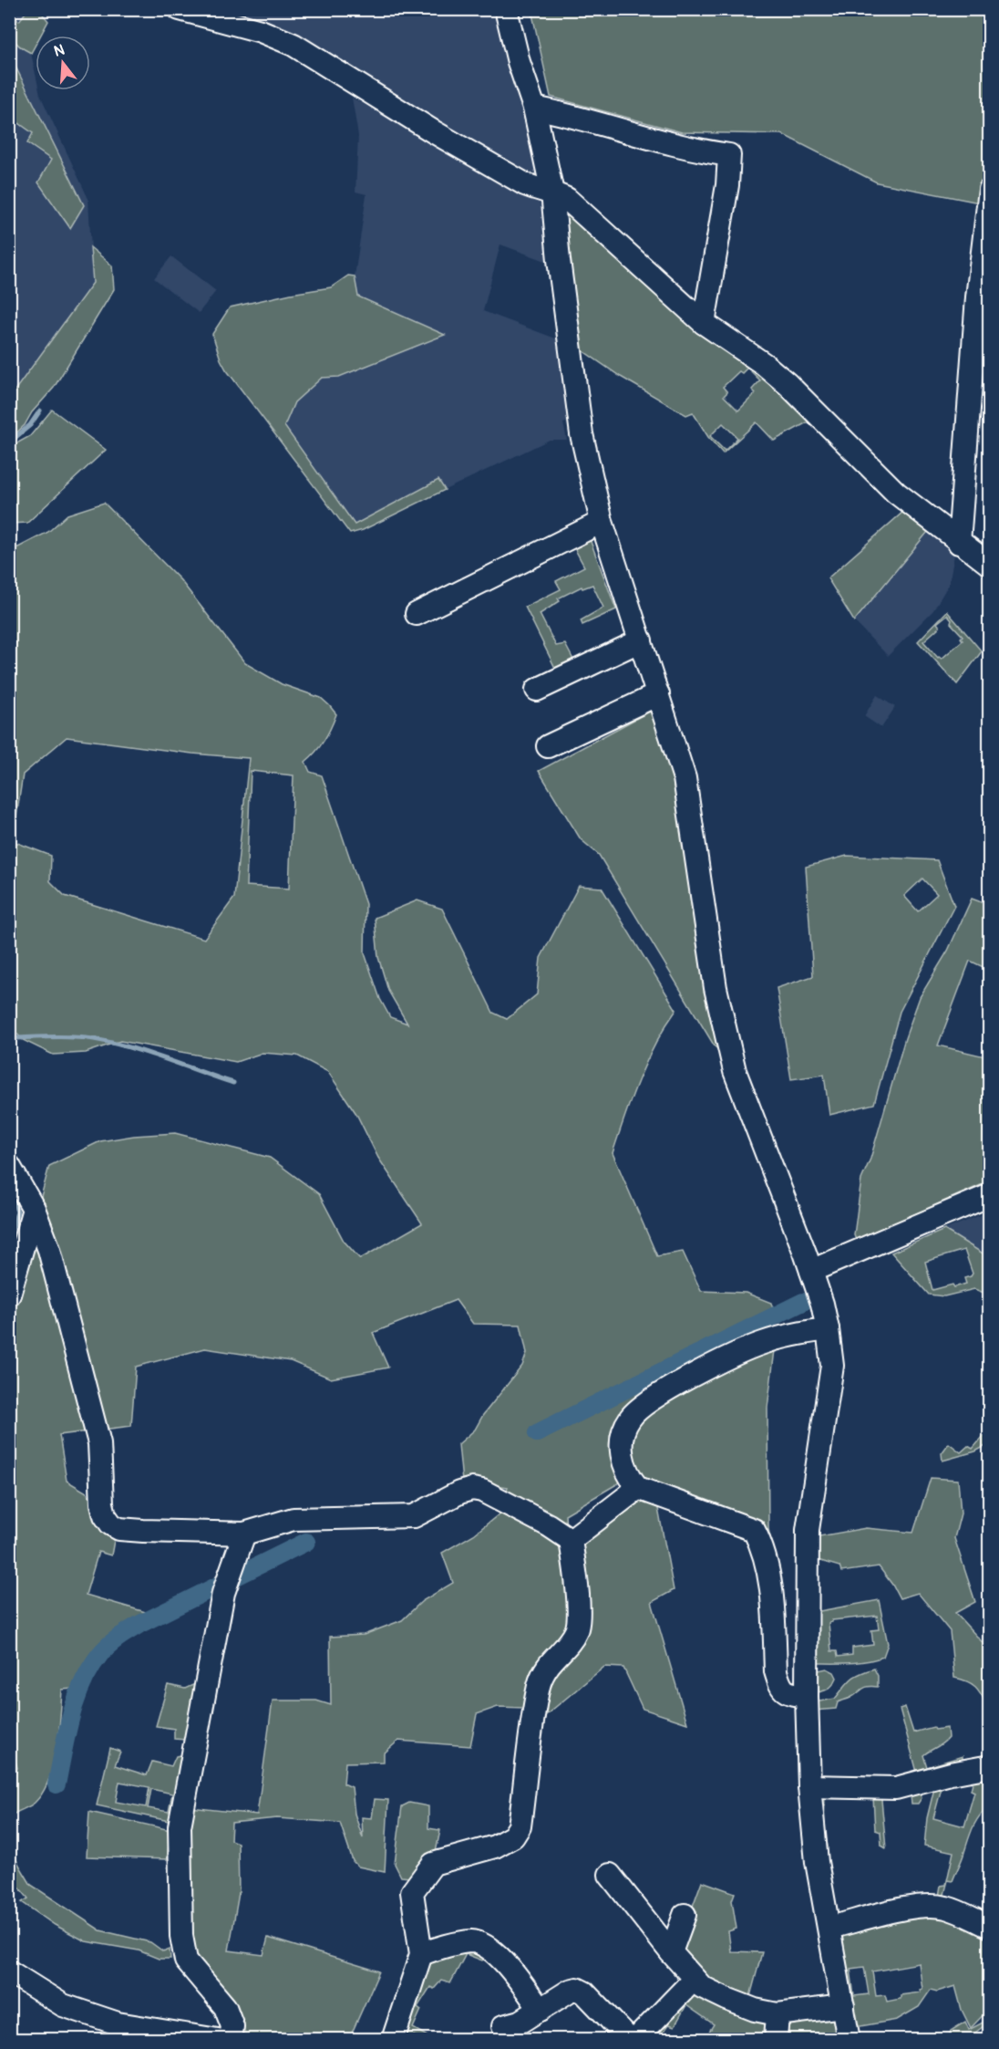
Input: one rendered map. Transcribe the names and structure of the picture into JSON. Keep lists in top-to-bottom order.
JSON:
{
  "north": "top"
}
